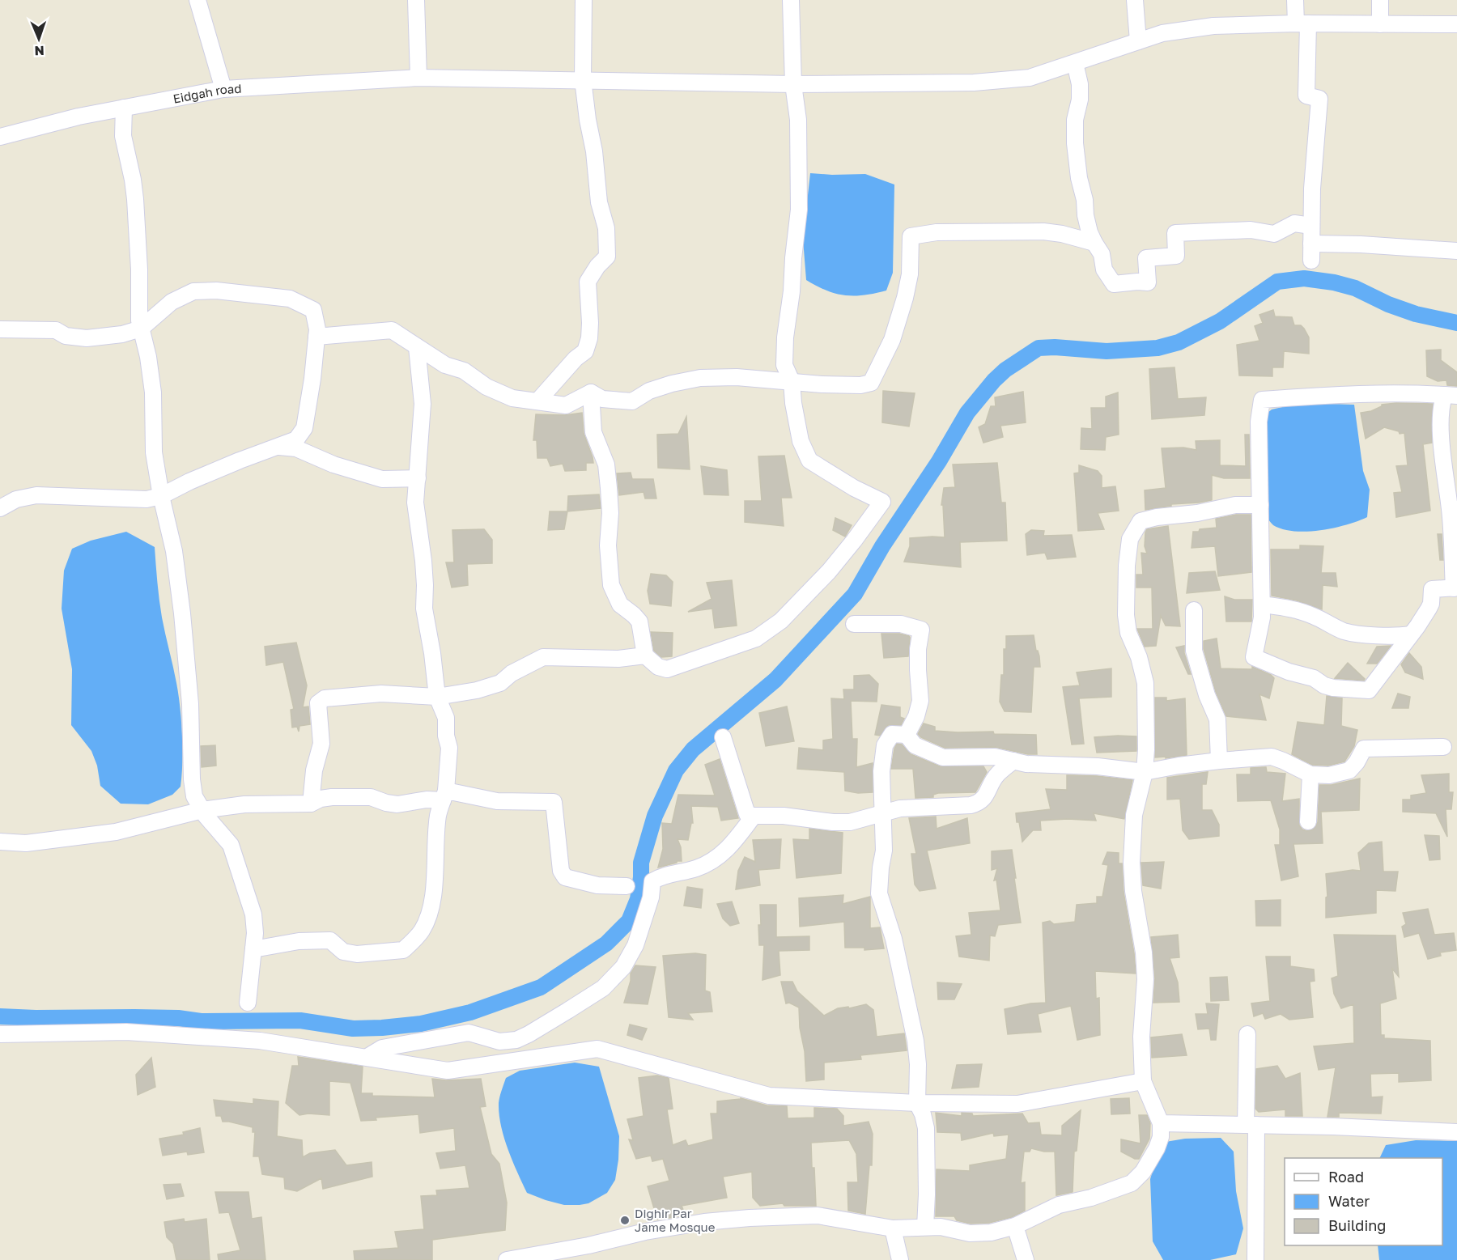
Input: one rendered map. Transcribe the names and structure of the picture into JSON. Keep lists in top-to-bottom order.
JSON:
{
  "streets": {
    "street": ["Eidgah road"]
  },
  "places": ["Dighir Par Jame Mosque"],
  "legend": ["Road", "Water", "Building"],
  "north": "bottom"
}
